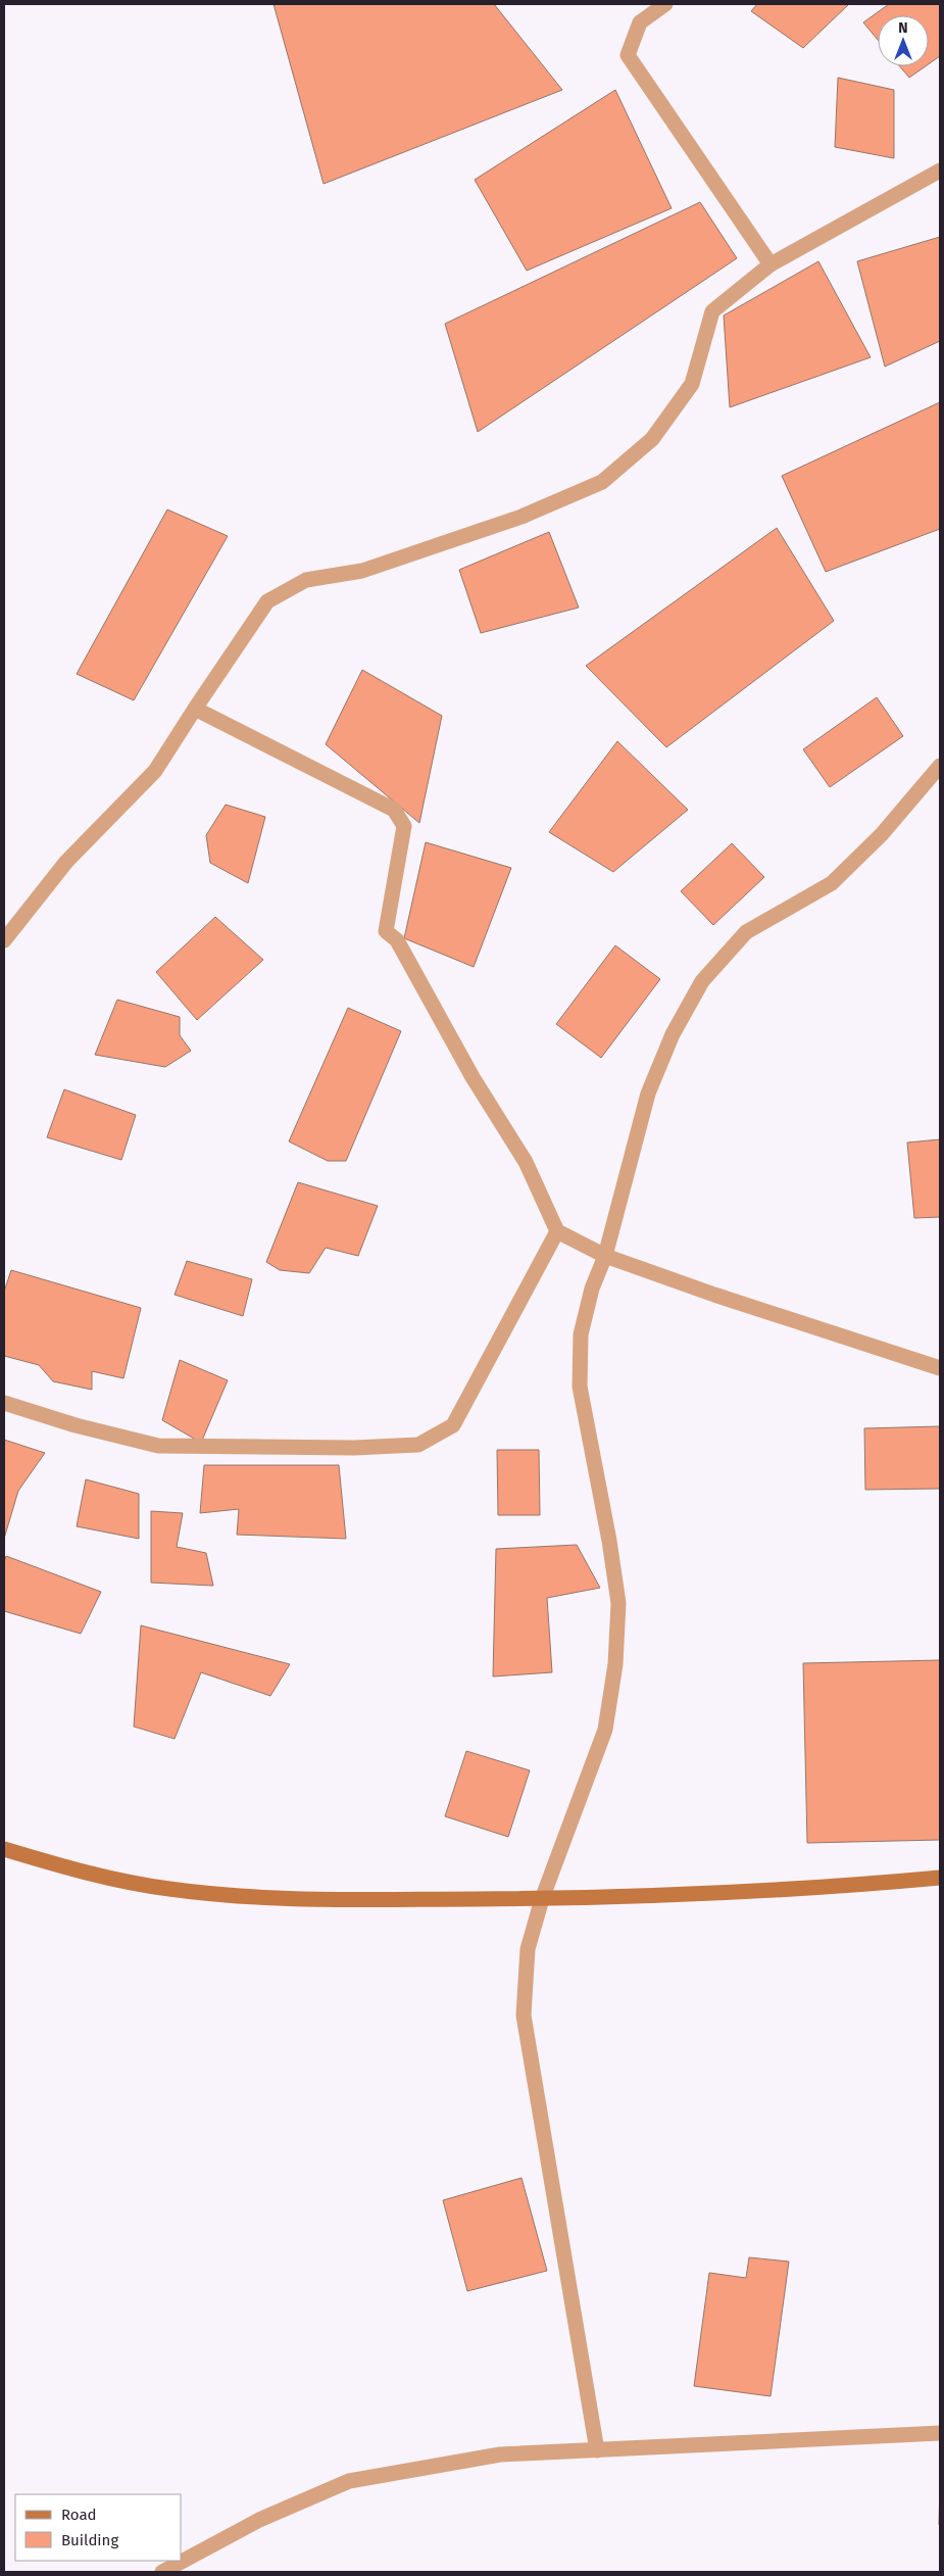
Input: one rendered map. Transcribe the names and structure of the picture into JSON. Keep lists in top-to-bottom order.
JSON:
{
  "legend": ["Road", "Building"],
  "north": "top"
}
